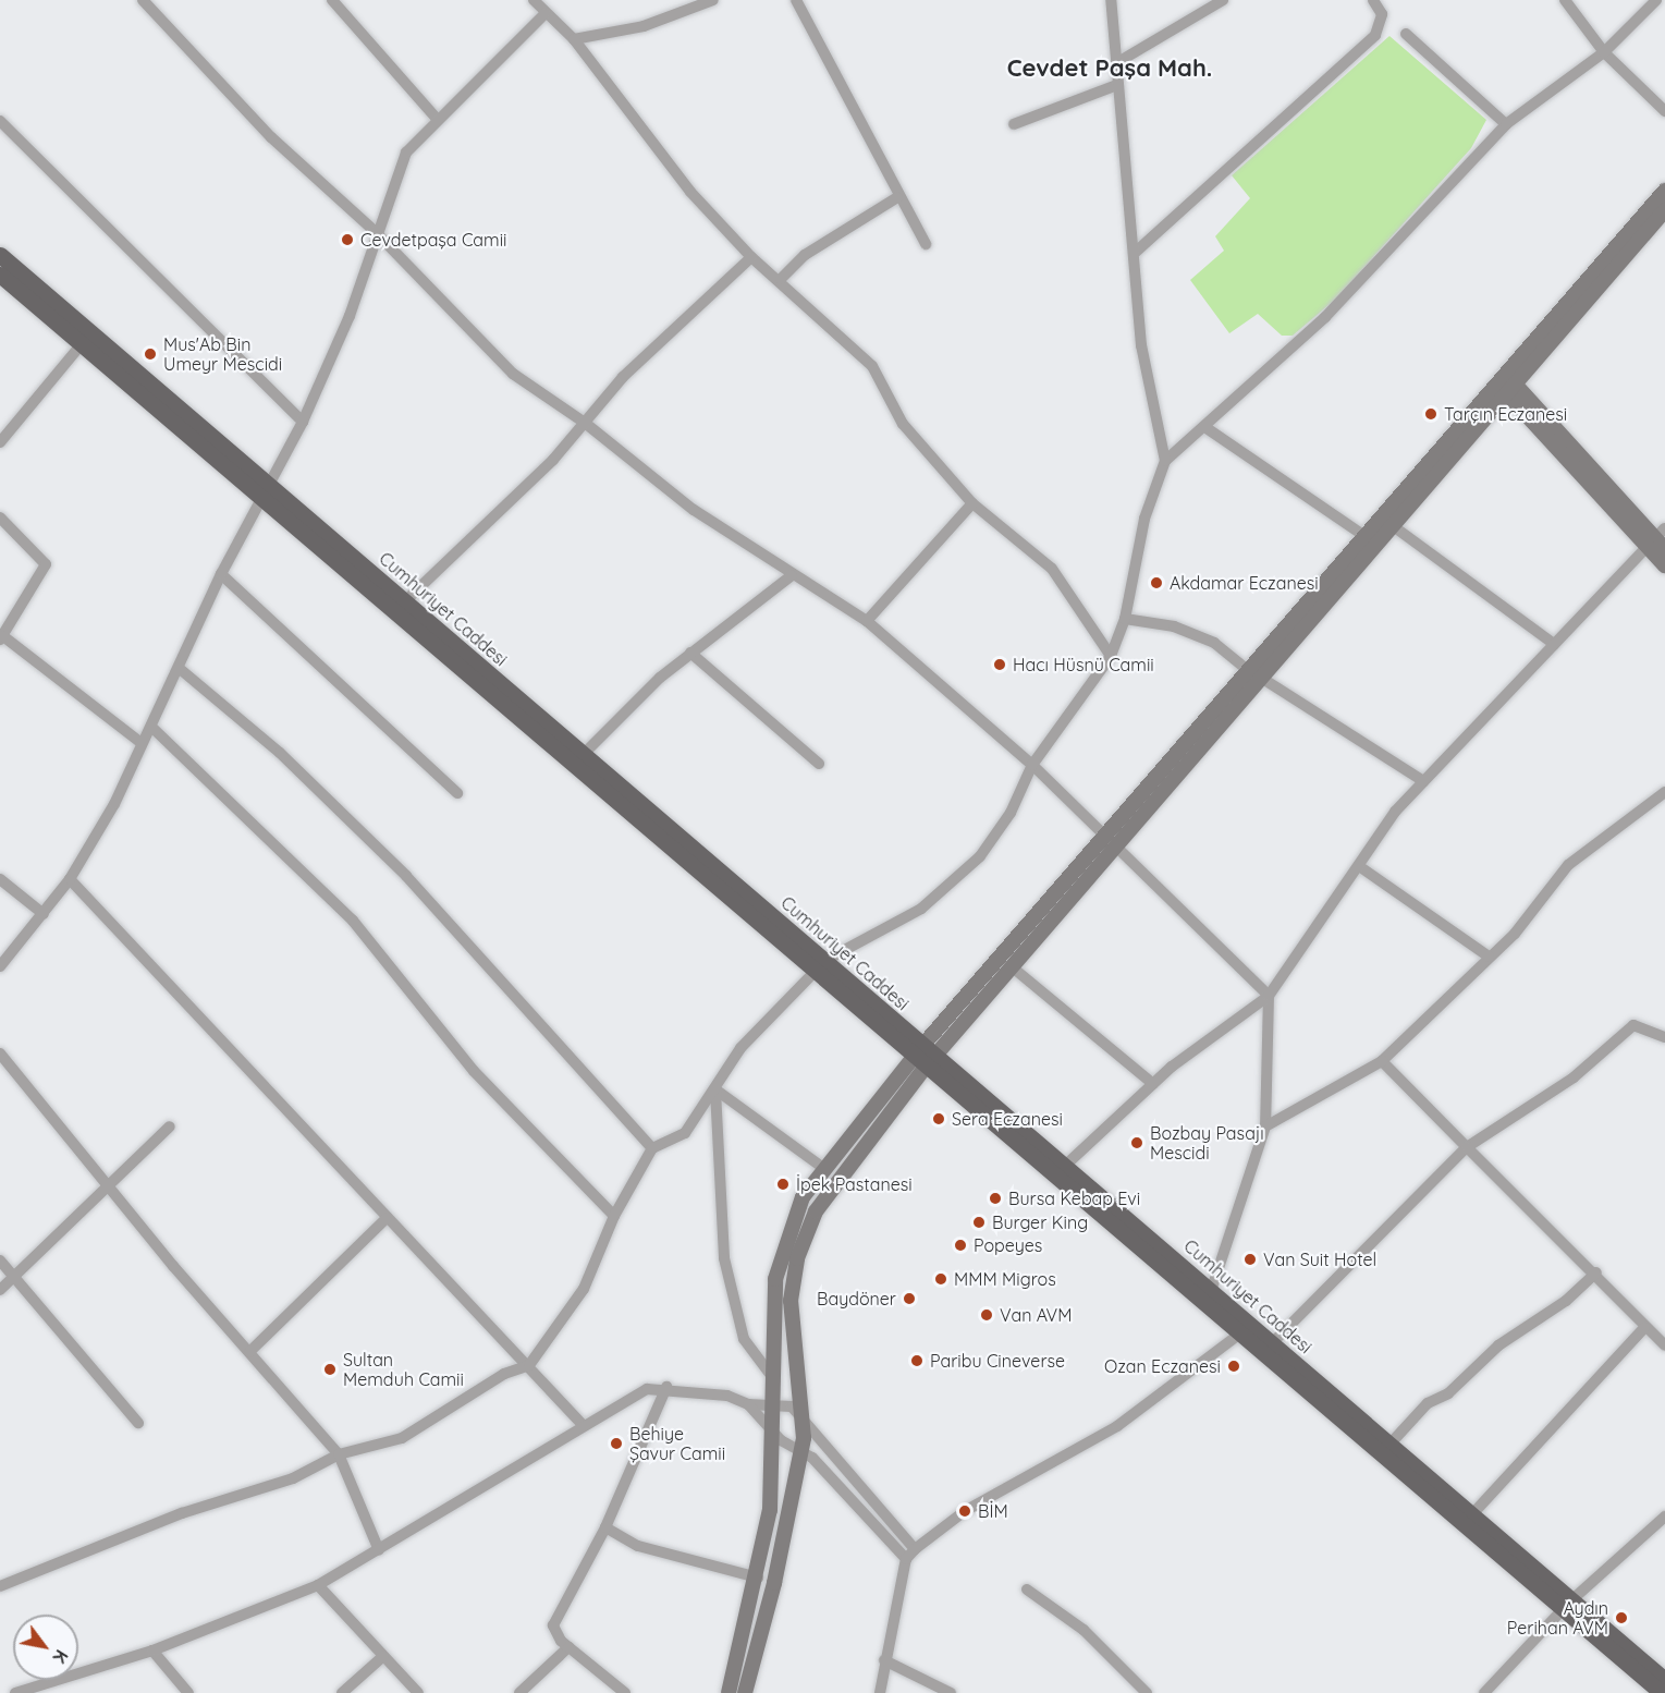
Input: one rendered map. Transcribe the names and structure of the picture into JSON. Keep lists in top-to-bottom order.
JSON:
{
  "streets": {
    "main road": ["Cumhuriyet Caddesi"]
  },
  "districts": ["Cevdet Paşa Mah."],
  "places": [
    "Cevdetpaşa Camii",
    "Mus'Ab Bin Umeyr Mescidi",
    "Tarçın Eczanesi",
    "Akdamar Eczanesi",
    "Hacı Hüsnü Camii",
    "Sera Eczanesi",
    "Bozbay Pasajı Mescidi",
    "İpek Pastanesi",
    "Bursa Kebap Evi",
    "Burger King",
    "Popeyes",
    "Van Suit Hotel",
    "MMM Migros",
    "Baydöner",
    "Van AVM",
    "Paribu Cineverse",
    "Ozan Eczanesi",
    "Sultan Memduh Camii",
    "Behiye Şavur Camii",
    "BİM",
    "Aydın Perihan AVM"
  ],
  "north": "bottom right"
}
